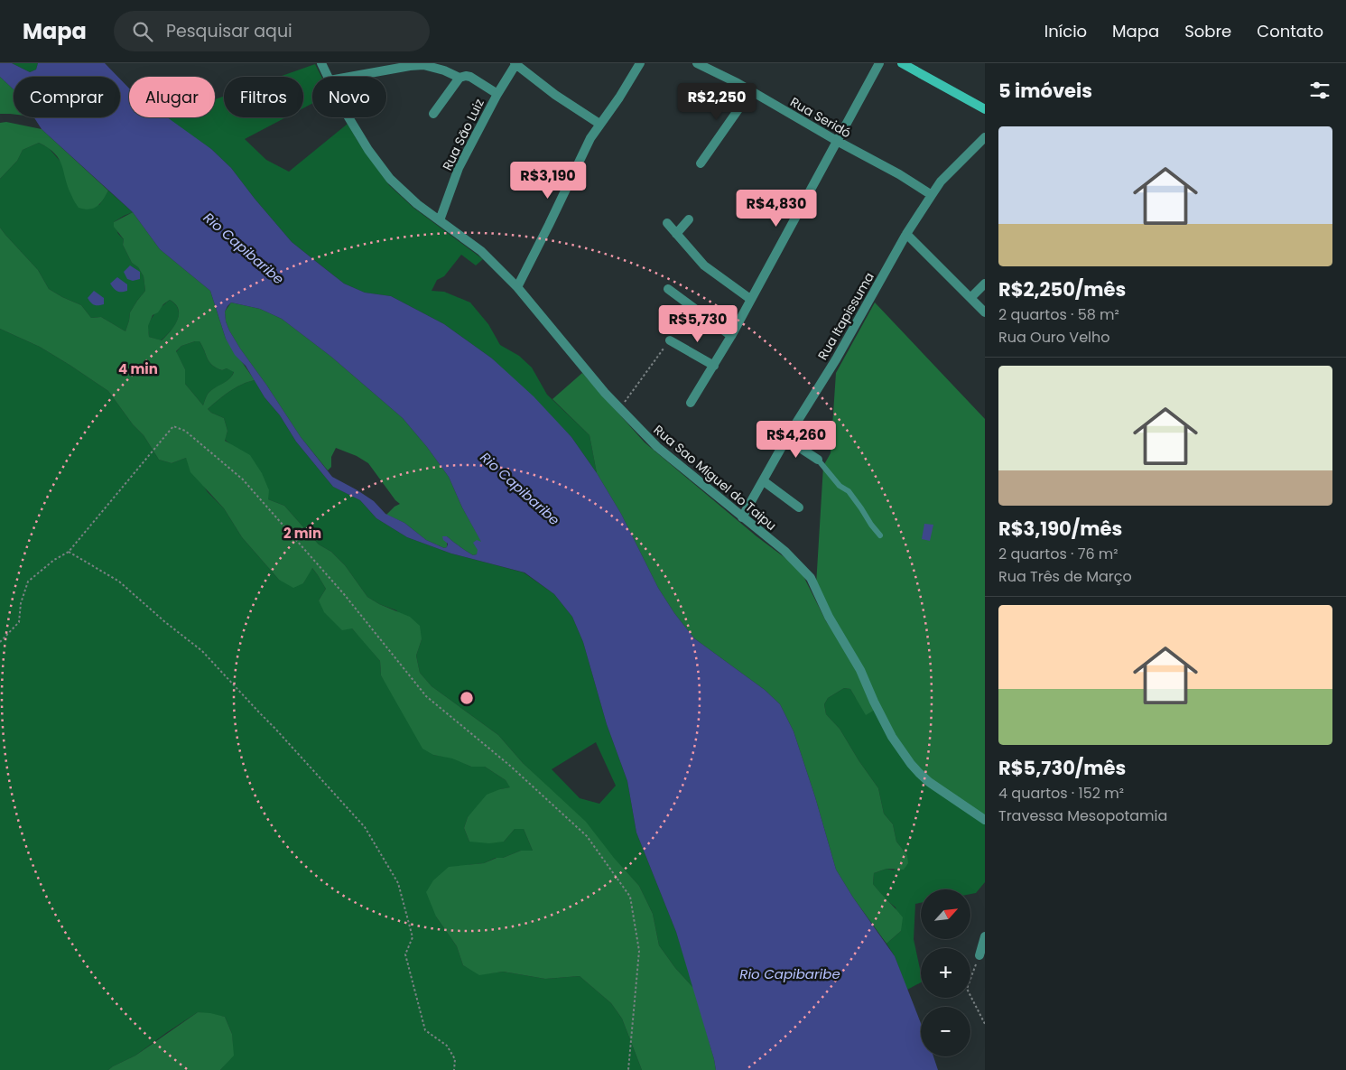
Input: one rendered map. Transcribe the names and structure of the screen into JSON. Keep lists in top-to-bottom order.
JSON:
{
  "streets": {
    "street": [
      "Rua Seridó",
      "Rua São Luiz",
      "Rua Itapissuma",
      "Rua Sao Miguel do Taipu"
    ]
  },
  "crossings": [
    ["Rua Seridó", "Rua Itapissuma"],
    ["Rua São Luiz", "Rua Sao Miguel do Taipu"],
    ["Rua Itapissuma", "Rua Sao Miguel do Taipu"]
  ],
  "water": ["Rio Capibaribe"],
  "north": "top right",
  "page": {
    "header": "Mapa",
    "search": "Pesquisar aqui",
    "nav": [
      "Início",
      "Mapa",
      "Sobre",
      "Contato"
    ],
    "heading": "5 imóveis",
    "chip": [
      "Comprar",
      "Alugar",
      "Filtros",
      "Novo"
    ],
    "price": [
      "R$2,250",
      "R$3,190",
      "R$4,830",
      "R$5,730",
      "R$4,260"
    ],
    "list": [
      {
        "name": "R$2,250/mês",
        "note": "2 quartos · 58 m² · Rua Ouro Velho"
      },
      {
        "name": "R$3,190/mês",
        "note": "2 quartos · 76 m² · Rua Três de Março"
      },
      {
        "name": "R$5,730/mês",
        "note": "4 quartos · 152 m² · Travessa Mesopotamia"
      }
    ],
    "map_buttons": ["+", "−"]
  },
  "rings": ["4 min", "2 min"]
}
